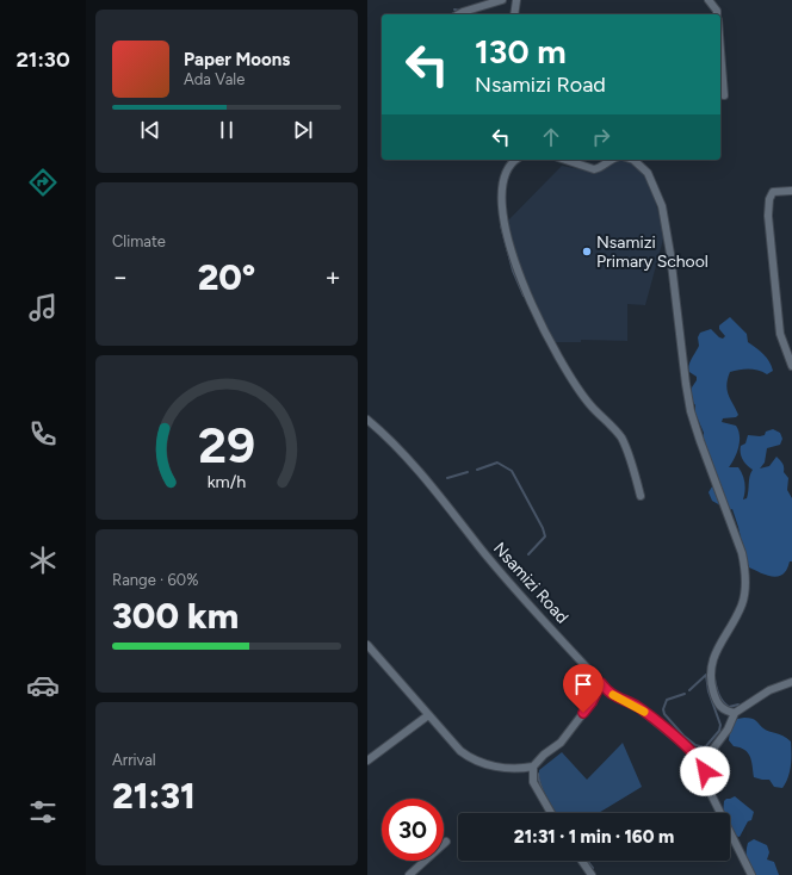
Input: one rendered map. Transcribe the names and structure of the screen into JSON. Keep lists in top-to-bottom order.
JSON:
{
  "streets": {
    "street": ["Nsamizi Road"]
  },
  "places": ["Nsamizi Primary School"],
  "page": {
    "tabs": "21:30",
    "turn": ["130 m", "Nsamizi Road"],
    "song": ["Paper Moons", "Ada Vale"],
    "tile": [
      "Climate",
      ["Range · 60%", "300 km"],
      ["Arrival", "21:31"]
    ],
    "heat": ["−", "20°", "+"],
    "limit": "30",
    "trip": "21:31 · 1 min · 160 m",
    "gauge": ["29", "km/h"]
  }
}
